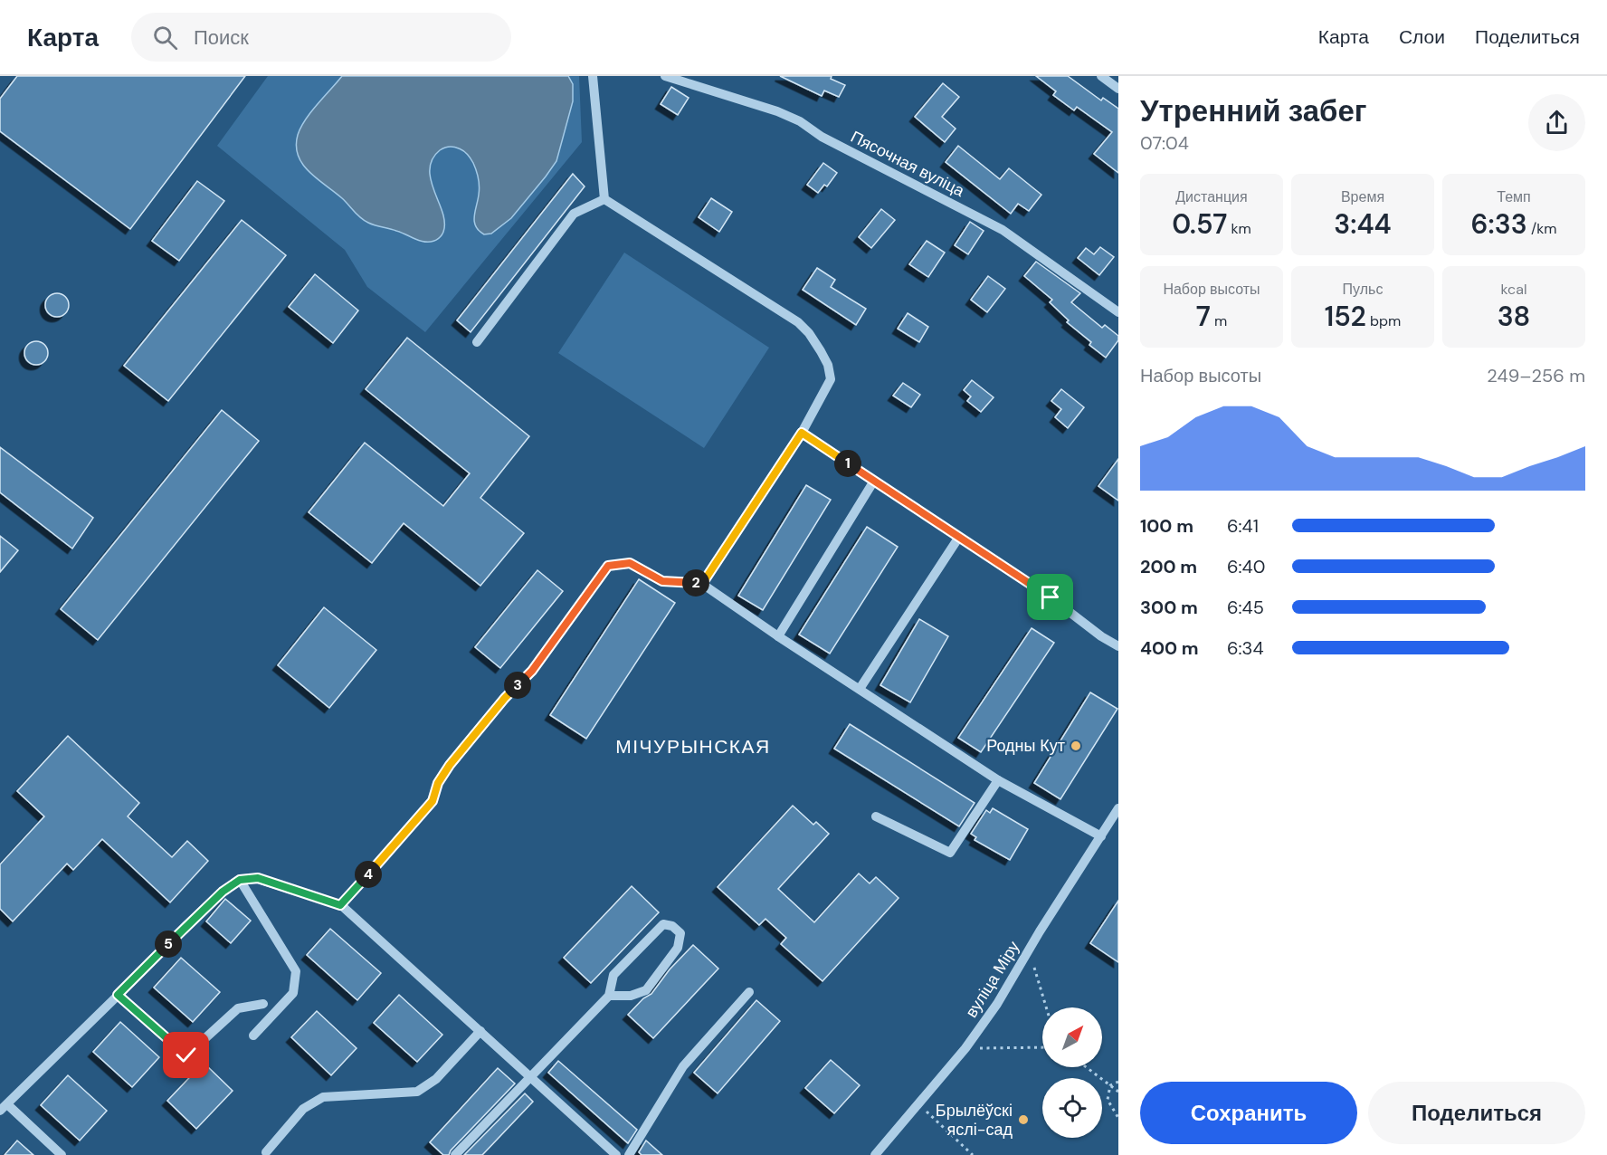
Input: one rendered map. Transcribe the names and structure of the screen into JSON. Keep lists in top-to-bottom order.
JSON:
{
  "streets": {
    "street": ["Пясочная вуліца", "вуліца Міру"]
  },
  "districts": ["МІЧУРЫНСКАЯ"],
  "places": ["Родны Кут", "Брылёўскі яслі-сад"],
  "north": "top right",
  "page": {
    "header": "Карта",
    "search": "Поиск",
    "nav": ["Карта", "Слои", "Поделиться"],
    "heading": ["Утренний забег", "07:04"],
    "stats": [
      ["Дистанция", "0.57 km"],
      ["Время", "3:44"],
      ["Темп", "6:33 /km"],
      ["Набор высоты", "7 m"],
      ["Пульс", "152 bpm"],
      ["kcal", "38"]
    ],
    "chart": ["Набор высоты", "249–256 m"],
    "pins": [
      "1",
      "2",
      "3",
      "4",
      "5"
    ],
    "list": [
      {
        "name": "100 m",
        "note": "6:41"
      },
      {
        "name": "200 m",
        "note": "6:40"
      },
      {
        "name": "300 m",
        "note": "6:45"
      },
      {
        "name": "400 m",
        "note": "6:34"
      }
    ],
    "buttons": ["Сохранить", "Поделиться"]
  }
}
